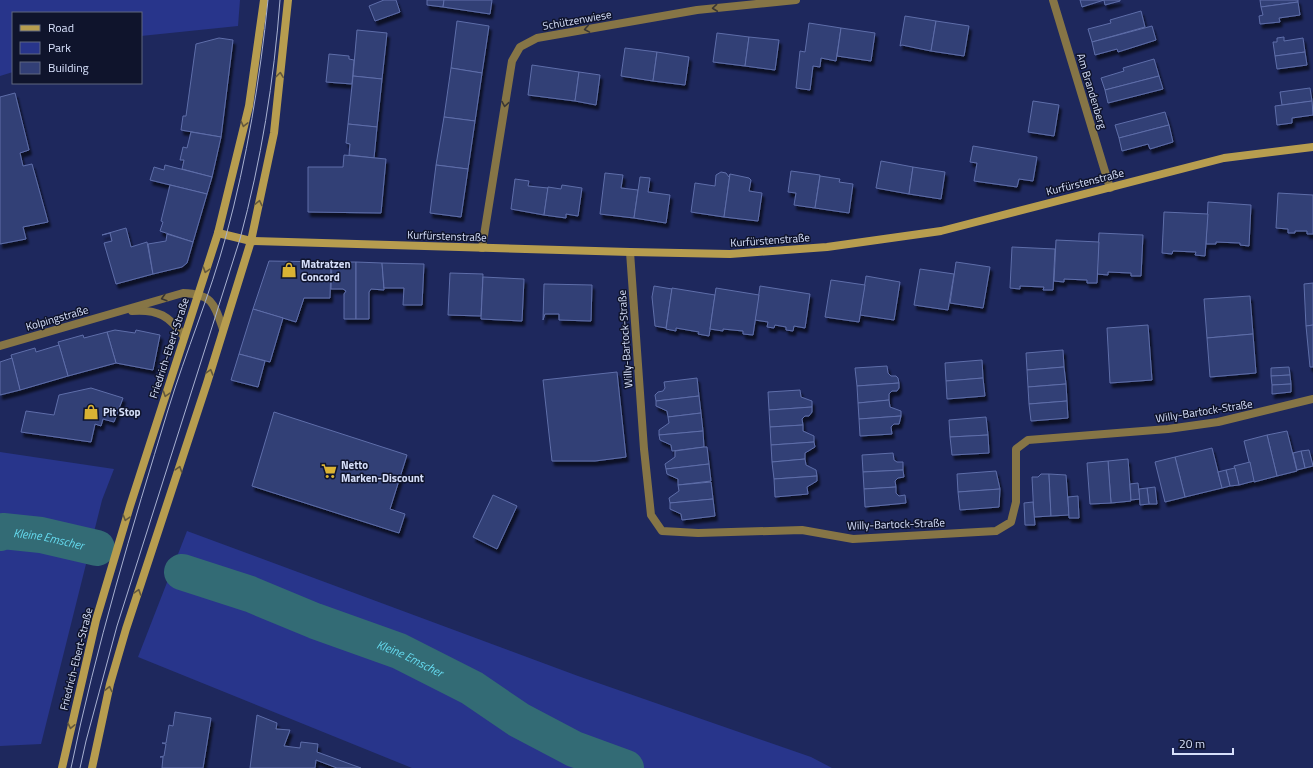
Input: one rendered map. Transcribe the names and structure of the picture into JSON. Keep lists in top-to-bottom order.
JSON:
{
  "streets": {
    "main road": ["Kurfürstenstraße", "Friedrich-Ebert-Straße"],
    "street": [
      "Schützenwiese",
      "Am Brandenberg",
      "Kolpingstraße",
      "Willy-Bartock-Straße"
    ]
  },
  "crossings": [
    ["Schützenwiese", "Kurfürstenstraße"],
    ["Am Brandenberg", "Kurfürstenstraße"],
    ["Kurfürstenstraße", "Willy-Bartock-Straße"],
    ["Kurfürstenstraße", "Friedrich-Ebert-Straße"],
    ["Kolpingstraße", "Friedrich-Ebert-Straße"]
  ],
  "one_way": ["Schützenwiese"],
  "water": ["Kleine Emscher"],
  "places": {
    "shop": ["Matratzen Concord", "Pit Stop"],
    "supermarket": ["Netto Marken-Discount"]
  },
  "legend": ["Road", "Park", "Building"],
  "scale_bar": "20 m"
}
